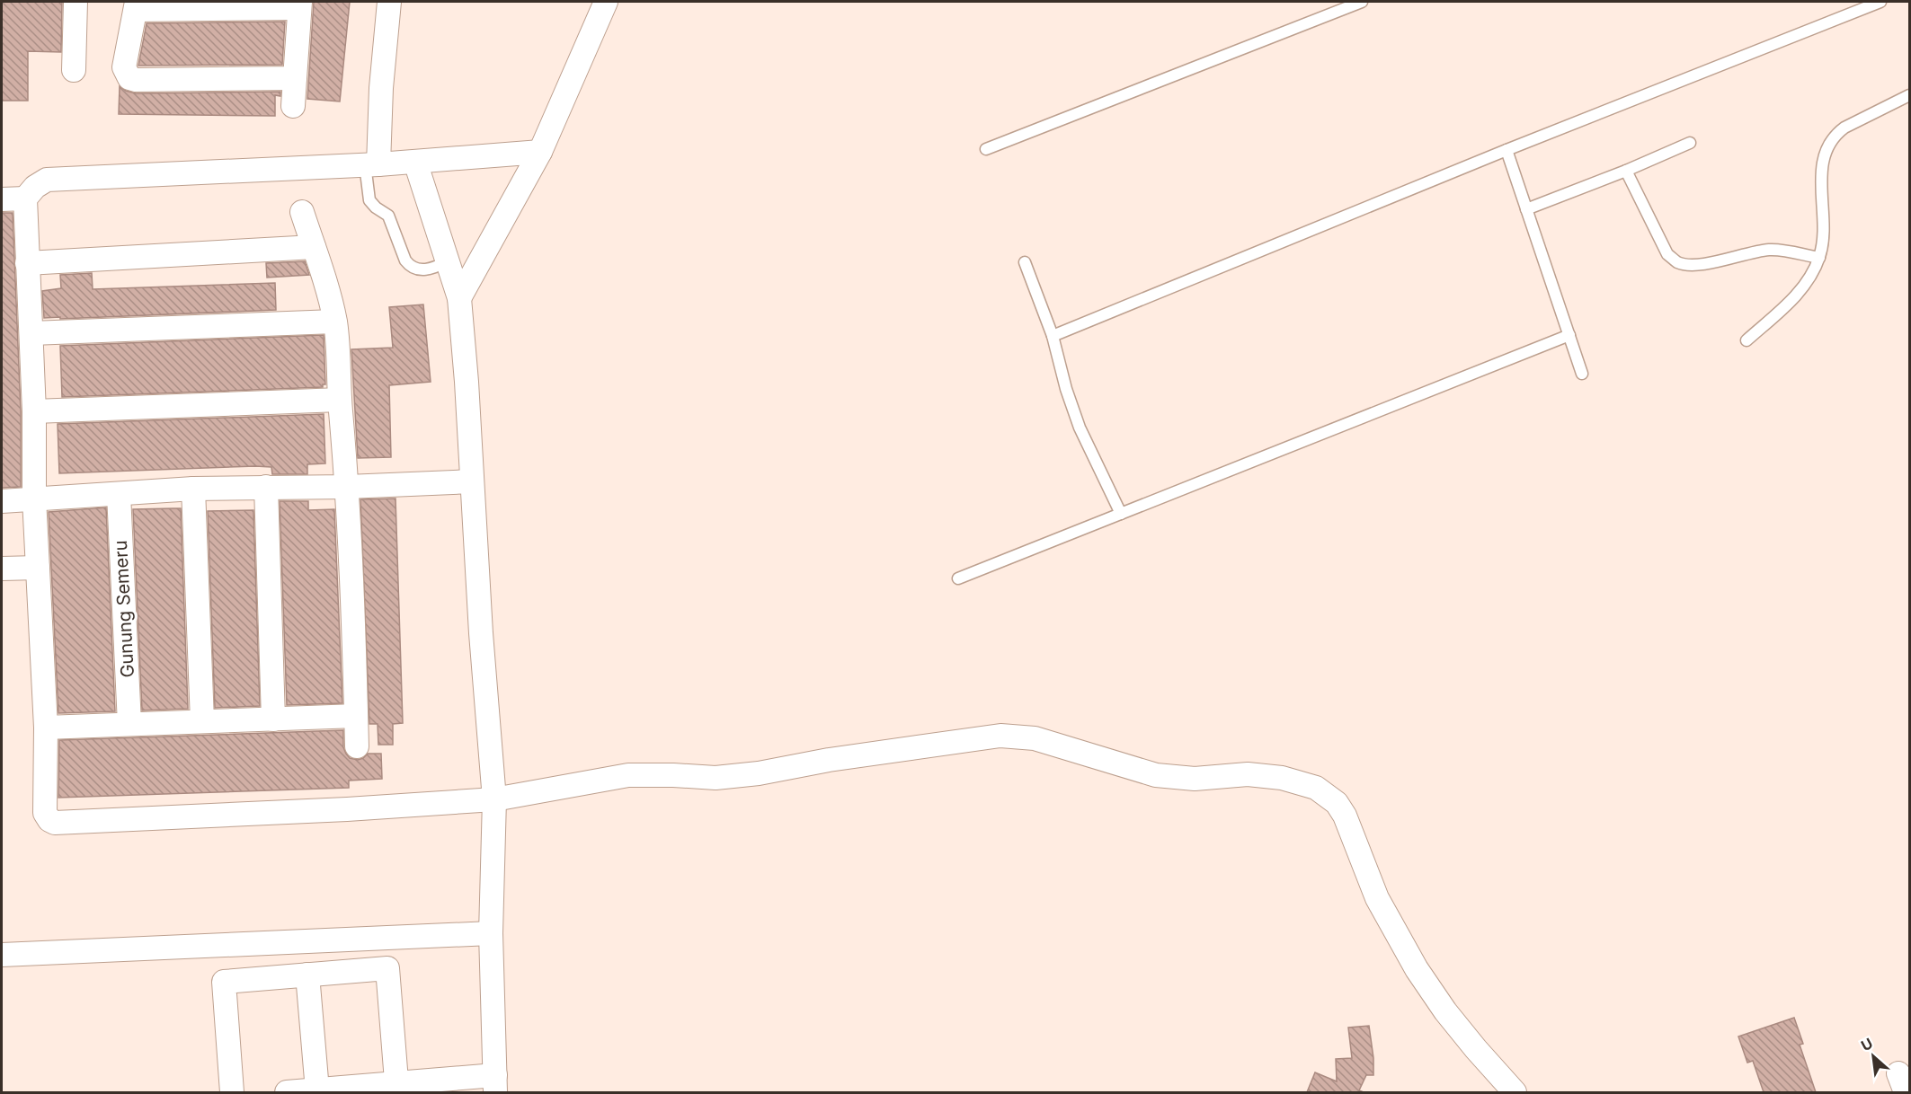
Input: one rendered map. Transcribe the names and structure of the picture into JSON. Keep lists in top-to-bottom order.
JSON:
{
  "streets": {
    "street": ["Gunung Semeru"]
  },
  "north": "top left"
}
